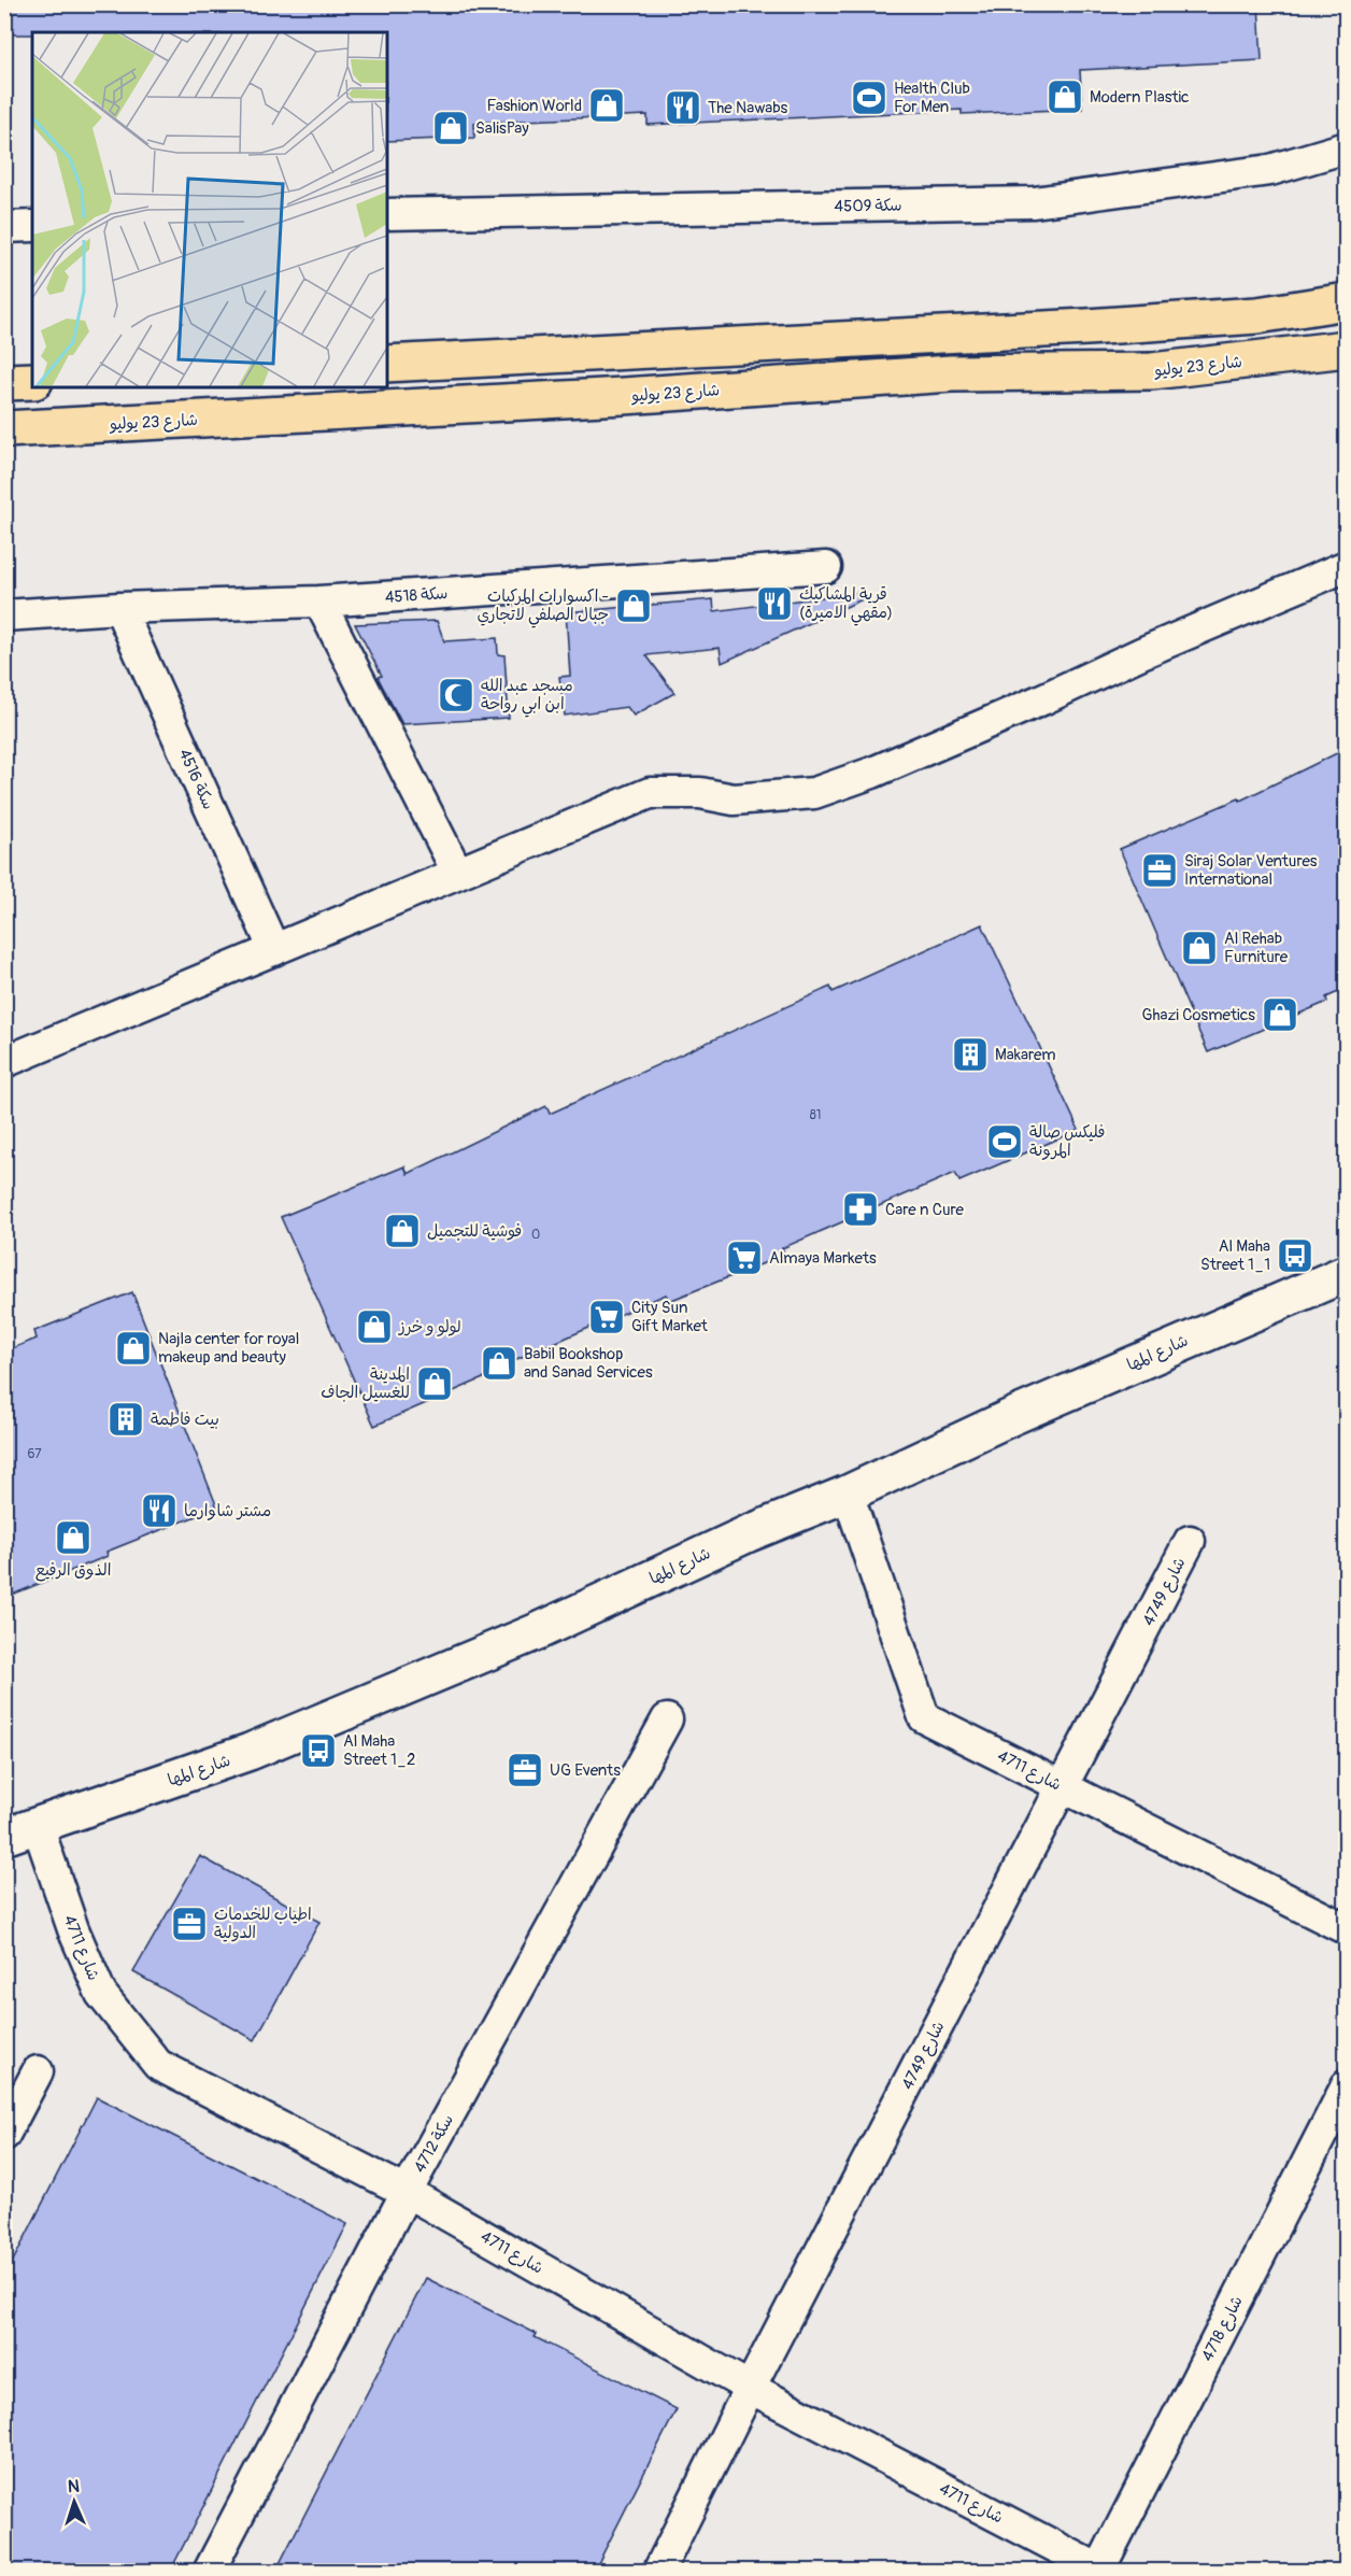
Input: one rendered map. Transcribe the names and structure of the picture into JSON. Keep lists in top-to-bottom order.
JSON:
{
  "streets": {
    "main road": ["شارع 23 يوليو"],
    "street": [
      "سكة 4509",
      "سكة 4518",
      "سكة 4516",
      "شارع المها",
      "4749 شارع",
      "4711 شارع",
      "سكة 4712",
      "4718 شارع"
    ]
  },
  "crossings": [
    ["سكة 4518", "سكة 4516"],
    ["شارع المها", "4711 شارع"],
    ["4749 شارع", "4711 شارع"],
    ["4711 شارع", "سكة 4712"],
    ["4711 شارع", "4718 شارع"]
  ],
  "places": {
    "shop": [
      "Modern Plastic",
      "Fashion World",
      "SalisPay",
      "اكسوارات المركبات - جبال الصلفي لاتجاري",
      "Al Rehab Furniture",
      "Ghazi Cosmetics",
      "فوشية للتجميل",
      "لولو و خرز",
      "Najla center for royal makeup and beauty",
      "Babil Bookshop and Sanad Services",
      "المدينة للغسيل الجاف",
      "الذوق الرفيع"
    ],
    "sports": ["Health Club For Men", "فليكس صالة المرونة"],
    "restaurant": ["The Nawabs", "قرية المشاكيك (مقهي الاميرة)", "مشتر شاوارما"],
    "mosque": ["مسجد عبد الله ابن ابي رواحة"],
    "office": ["Siraj Solar Ventures International", "UG Events", "اطياب للخدمات الدولية"],
    "building": ["Makarem", "بيت فاطمة"],
    "pharmacy": ["Care n Cure"],
    "bus stop": ["Al Maha Street 1_1", "Al Maha Street 1_2"],
    "supermarket": ["Almaya Markets", "City Sun Gift Market"]
  },
  "house_numbers": ["81", "0", "67"],
  "north": "top"
}
